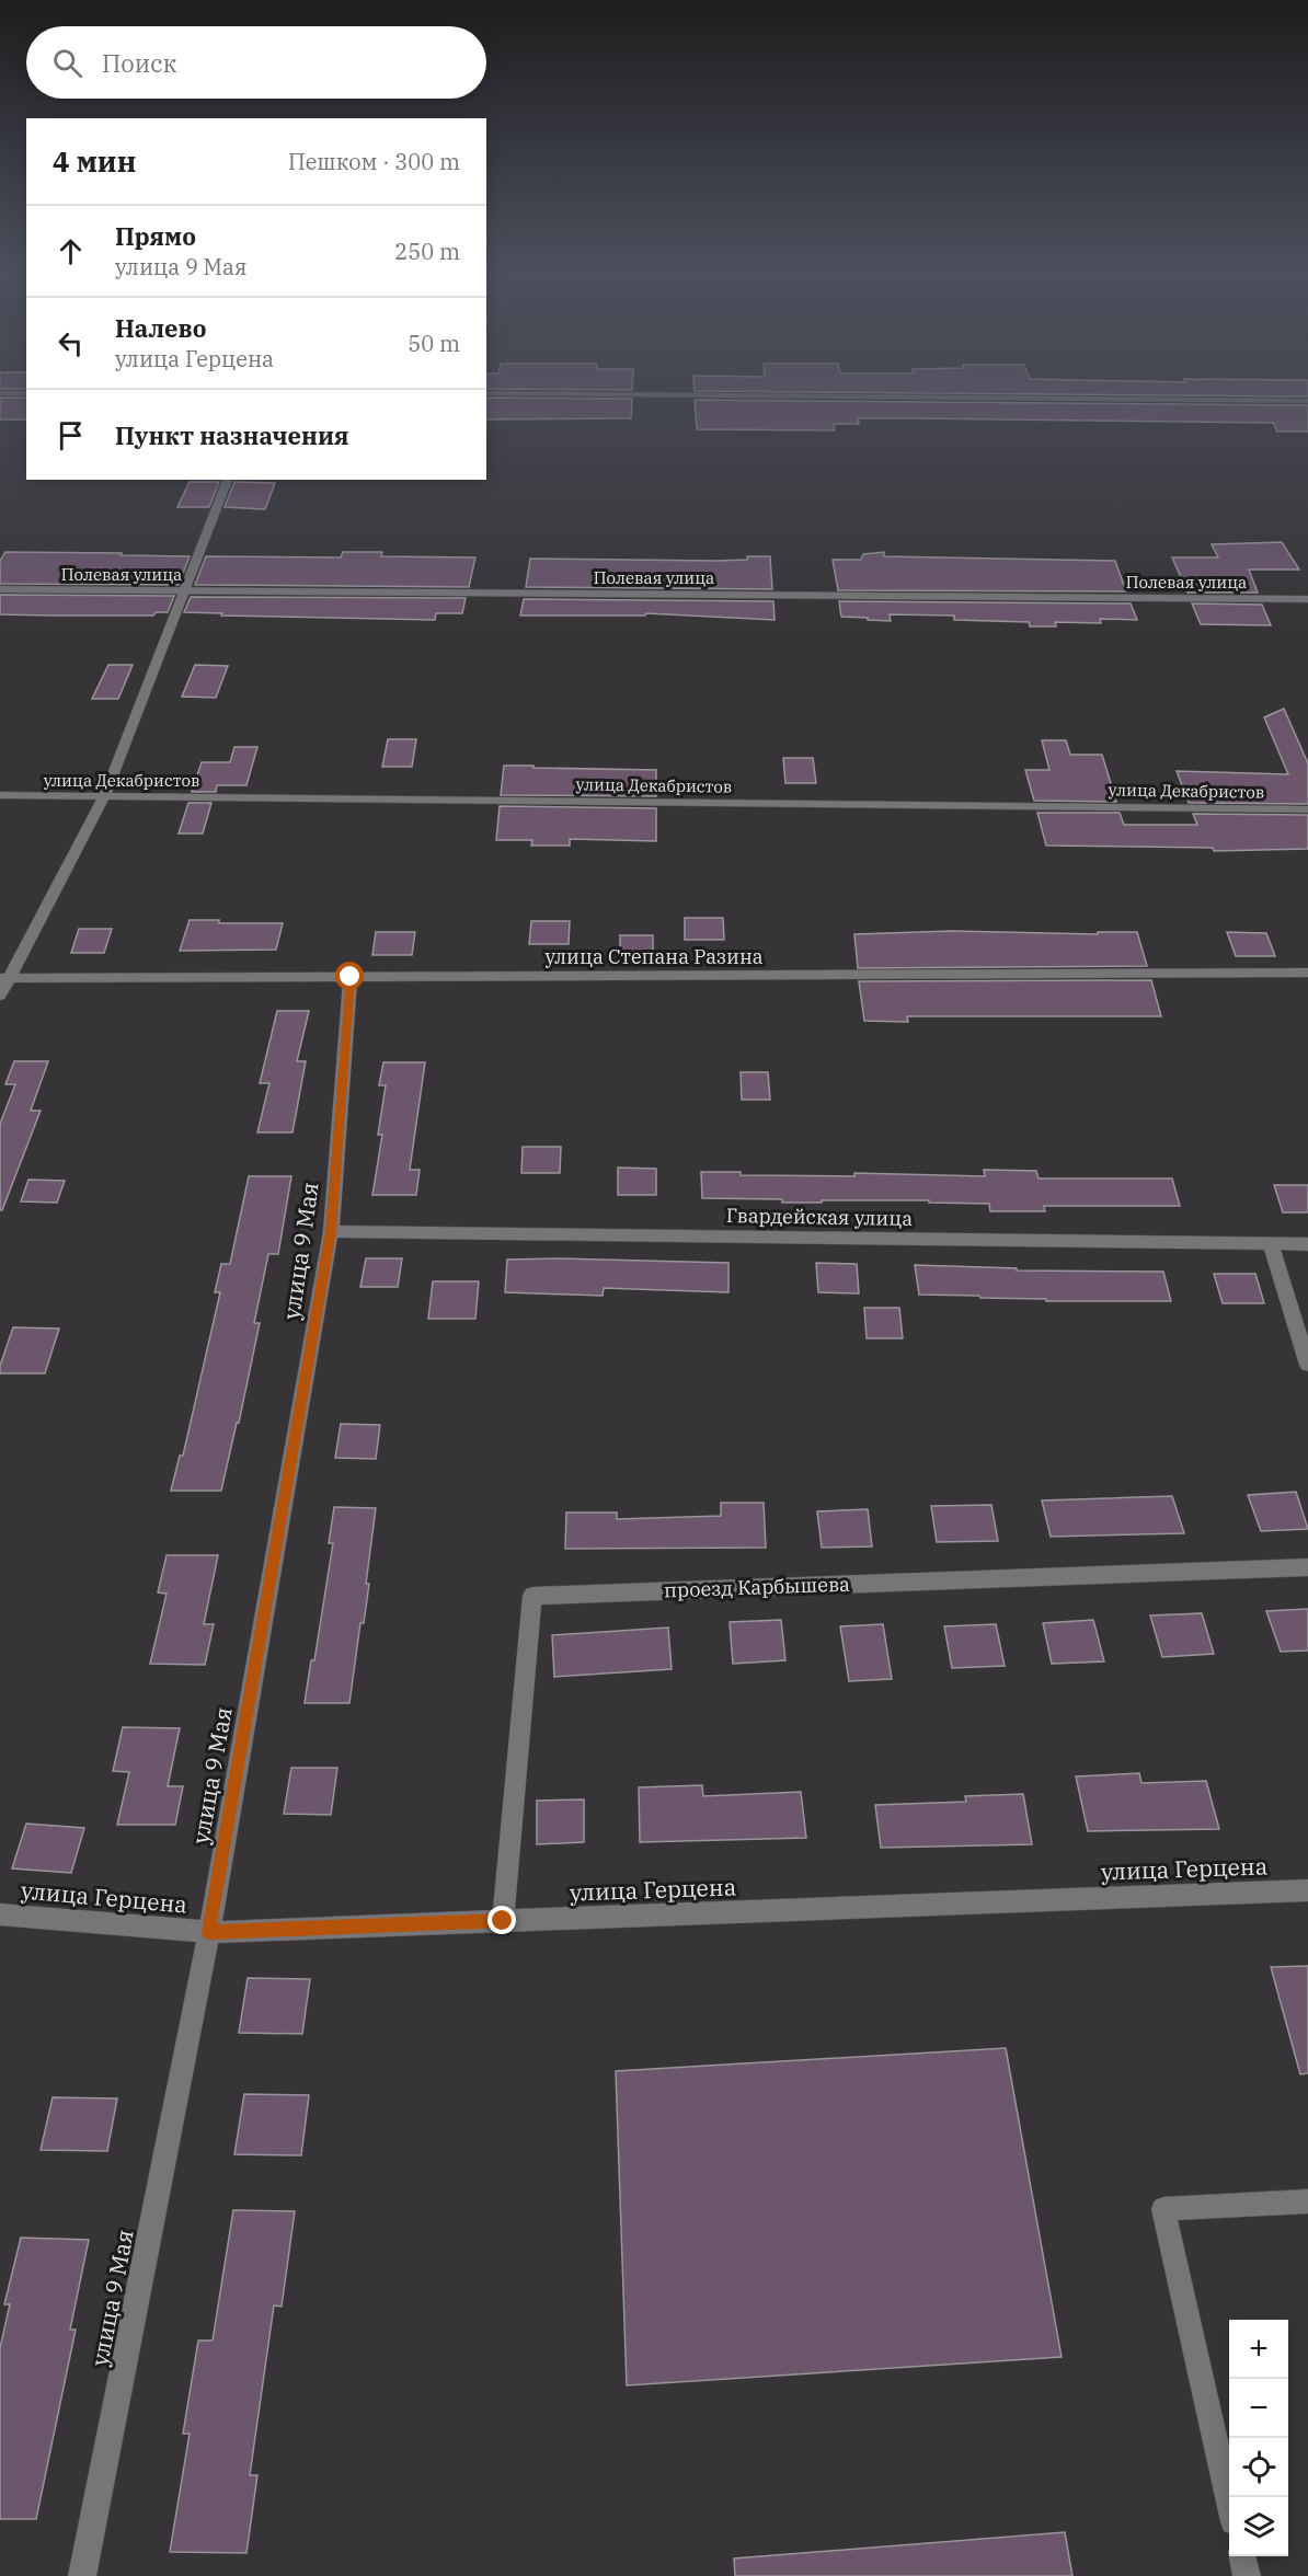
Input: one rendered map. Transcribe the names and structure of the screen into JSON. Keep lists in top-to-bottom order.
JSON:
{
  "streets": {
    "street": [
      "Полевая улица",
      "улица Декабристов",
      "улица Степана Разина",
      "Гвардейская улица",
      "улица 9 Мая",
      "проезд Карбышева",
      "улица Герцена"
    ]
  },
  "crossings": [
    ["улица Степана Разина", "улица 9 Мая"],
    ["Гвардейская улица", "улица 9 Мая"],
    ["улица 9 Мая", "улица Герцена"],
    ["проезд Карбышева", "улица Герцена"]
  ],
  "page": {
    "search": "Поиск",
    "heading": ["4 мин", "Пешком · 300 m"],
    "list": [
      ["Прямо", "улица 9 Мая", "250 m"],
      ["Налево", "улица Герцена", "50 m"],
      "Пункт назначения"
    ],
    "map_buttons": ["+", "−"]
  }
}
